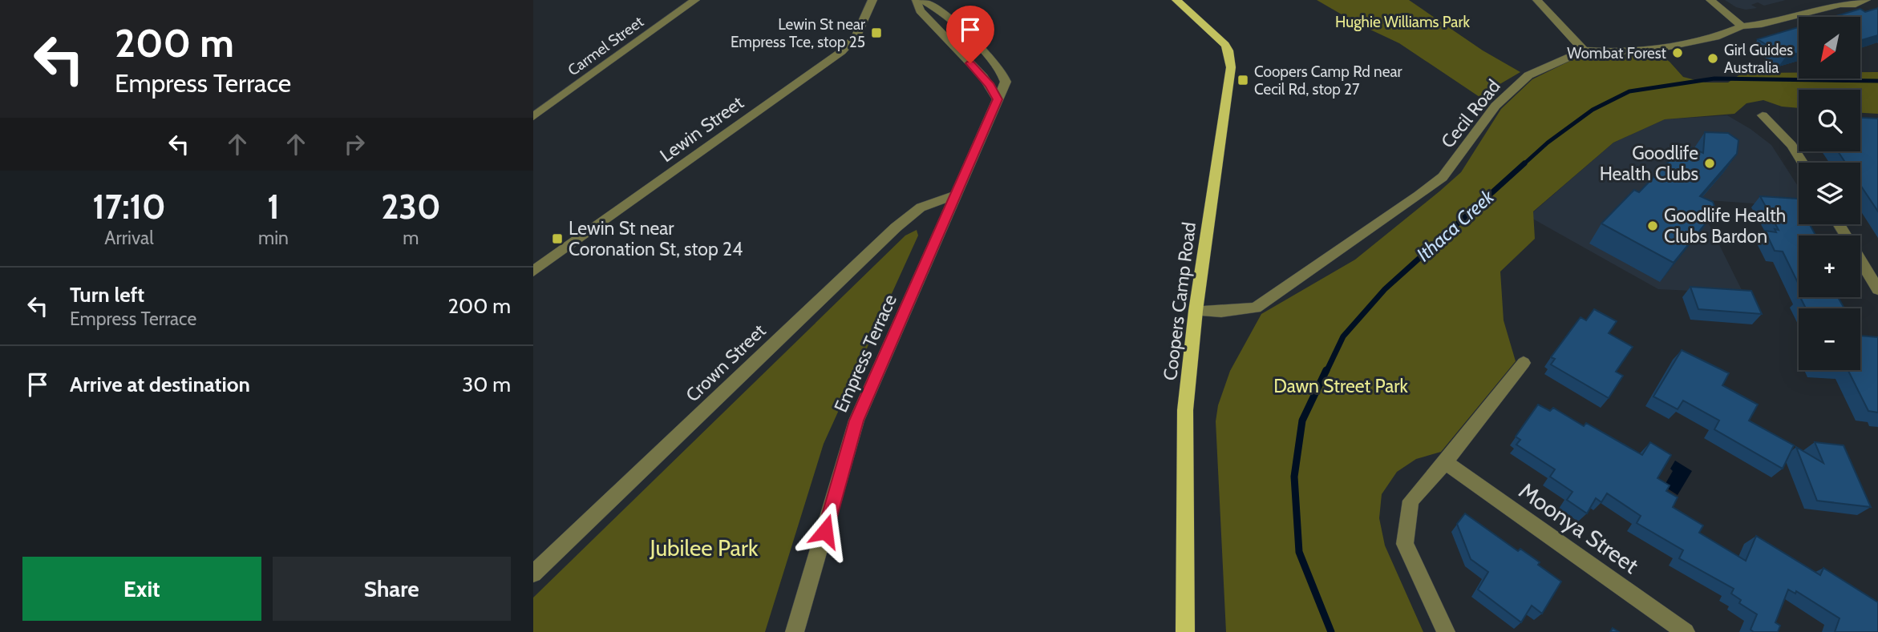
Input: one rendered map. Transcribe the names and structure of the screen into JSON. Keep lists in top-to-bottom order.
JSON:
{
  "streets": {
    "main road": ["Coopers Camp Road"],
    "street": [
      "Carmel Street",
      "Cecil Road",
      "Lewin Street",
      "Empress Terrace",
      "Crown Street",
      "Moonya Street"
    ]
  },
  "crossings": [
    ["Cecil Road", "Coopers Camp Road"],
    ["Empress Terrace", "Crown Street"]
  ],
  "water": ["Ithaca Creek"],
  "parks": ["Hughie Williams Park", "Dawn Street Park", "Jubilee Park"],
  "places": {
    "transit": ["Lewin St near Empress Tce, stop 25", "Coopers Camp Rd near Cecil Rd, stop 27", "Lewin St near Coronation St, stop 24"],
    "other": [
      "Wombat Forest",
      "Girl Guides Australia",
      "Goodlife Health Clubs",
      "Goodlife Health Clubs Bardon"
    ]
  },
  "north": "bottom left",
  "page": {
    "turn": ["200 m", "Empress Terrace"],
    "map_buttons": ["+", "−"],
    "eta": [
      "17:10",
      "Arrival",
      "1",
      "min",
      "230",
      "m"
    ],
    "list": [
      {
        "name": "Turn left",
        "note": "Empress Terrace",
        "value": "200 m"
      },
      {
        "name": "Arrive at destination",
        "value": "30 m"
      }
    ],
    "buttons": ["Exit", "Share"]
  }
}
